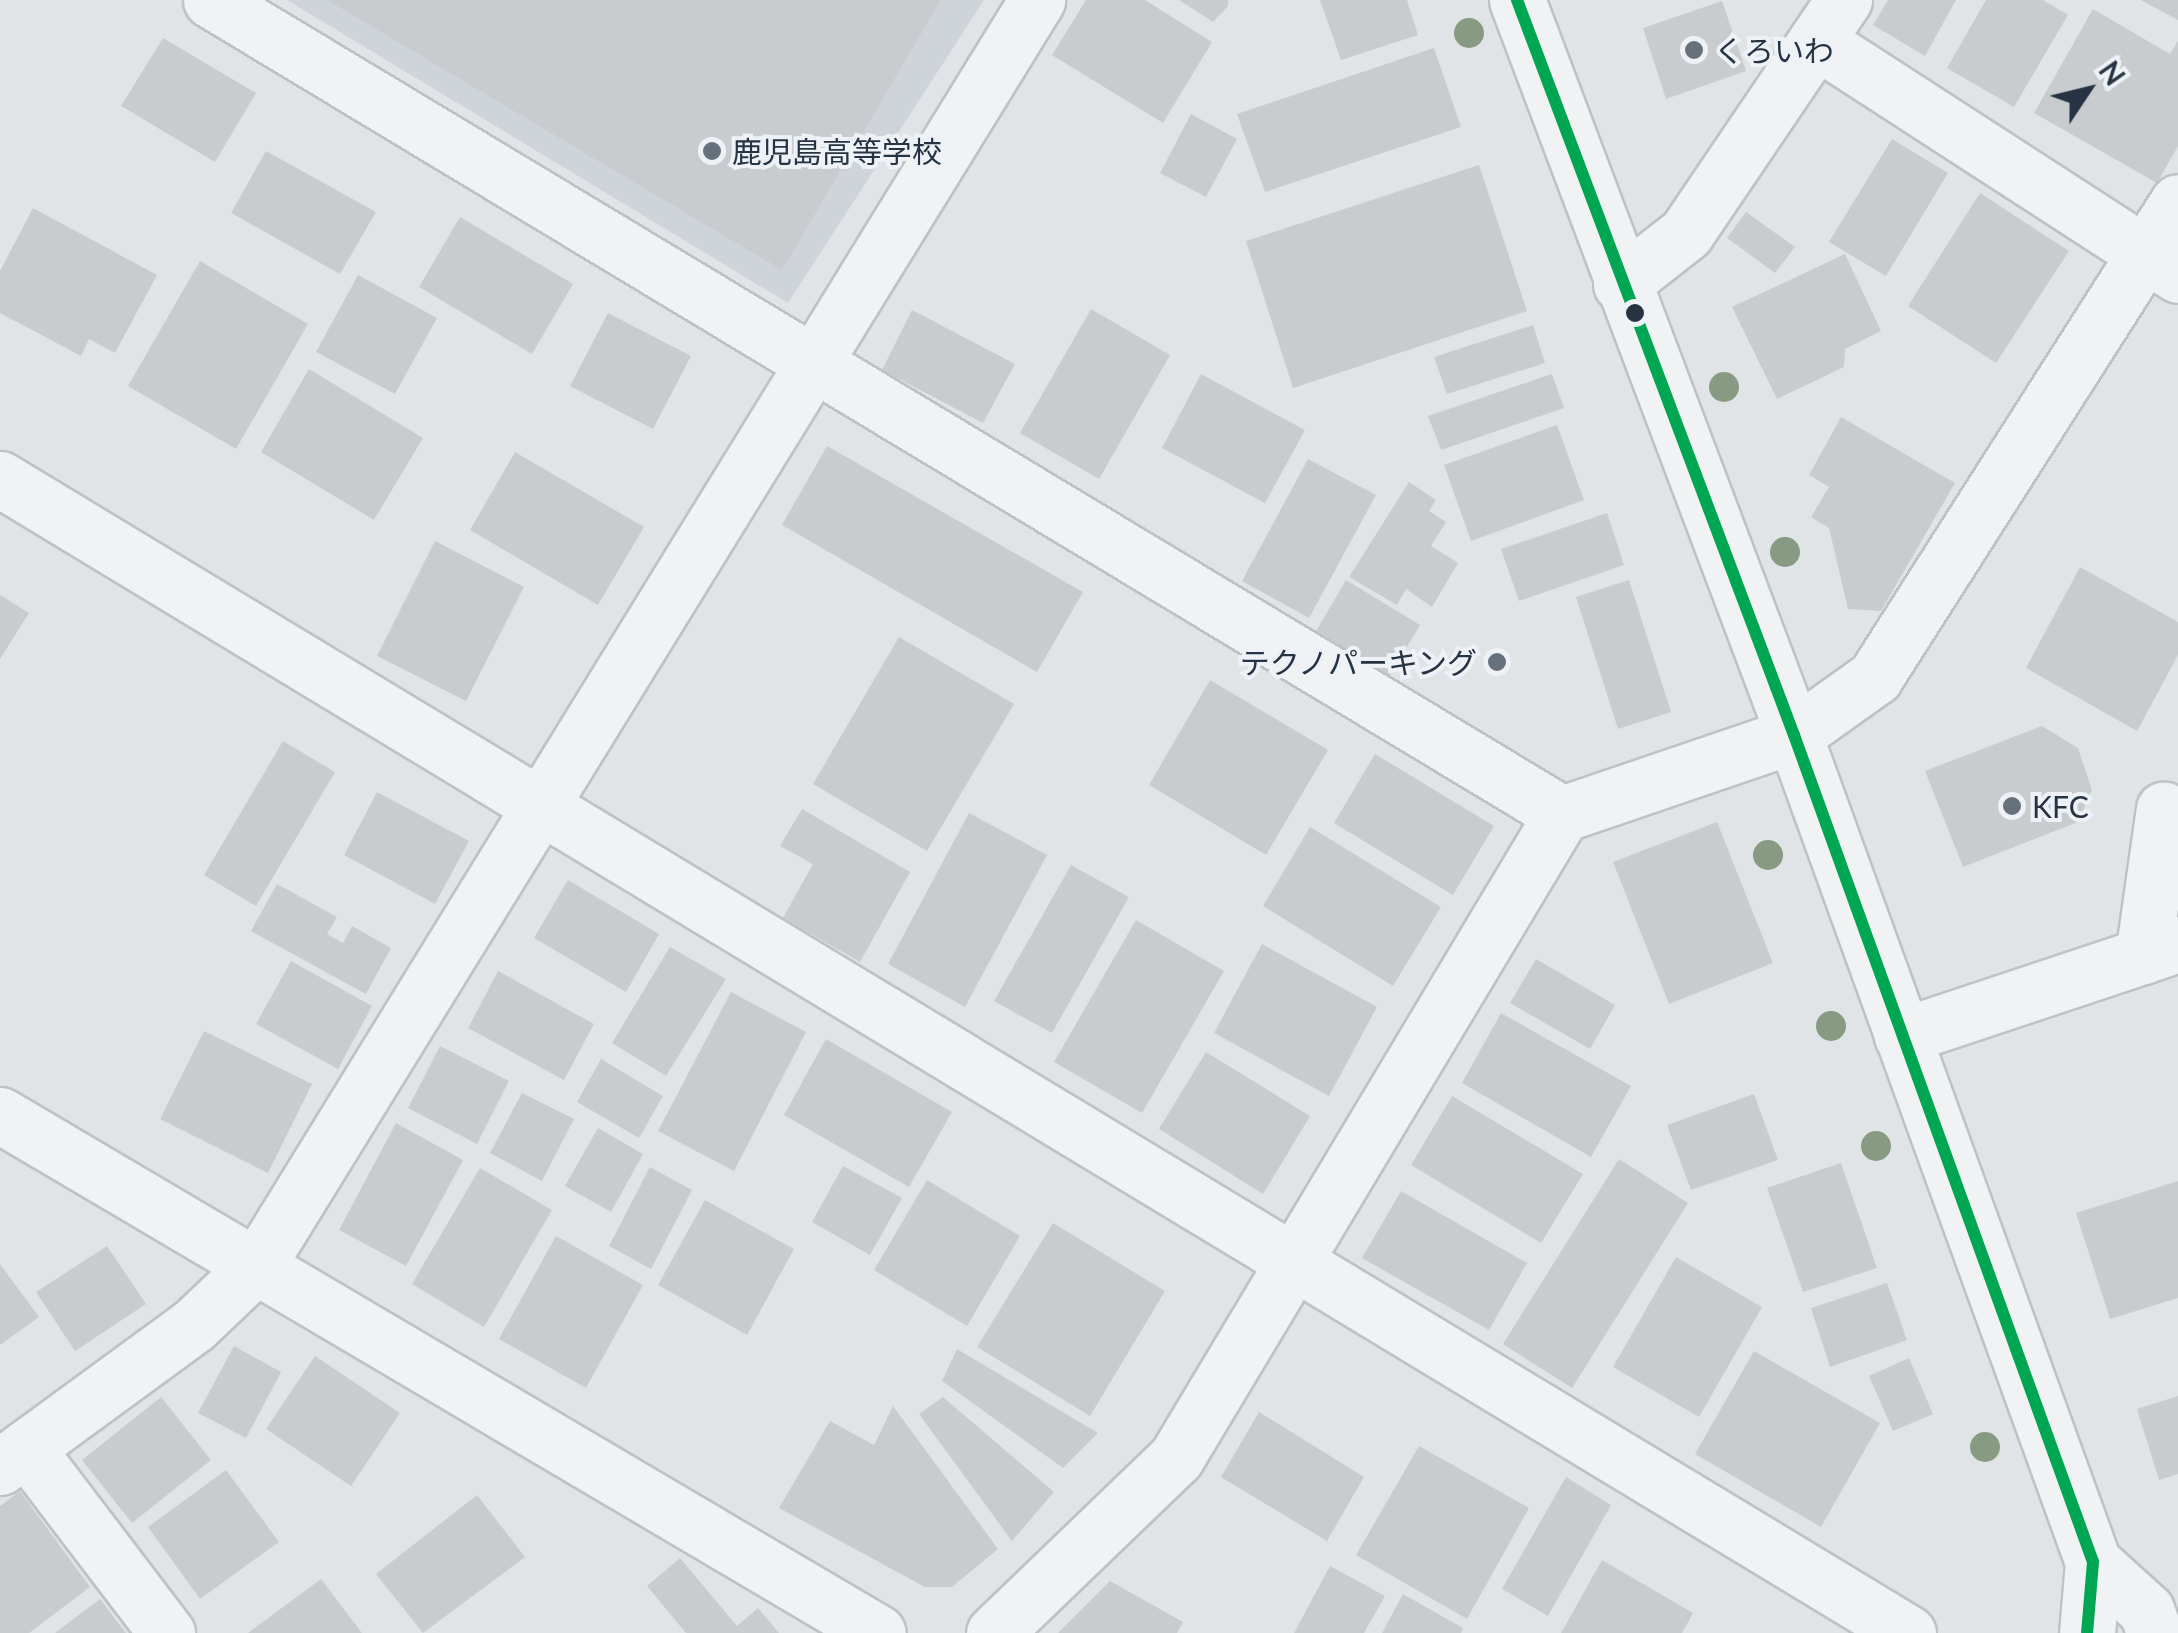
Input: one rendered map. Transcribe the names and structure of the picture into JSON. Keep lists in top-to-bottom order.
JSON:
{
  "places": [
    "くろいわ",
    "鹿児島高等学校",
    "テクノパーキング",
    "KFC"
  ],
  "north": "top right"
}
